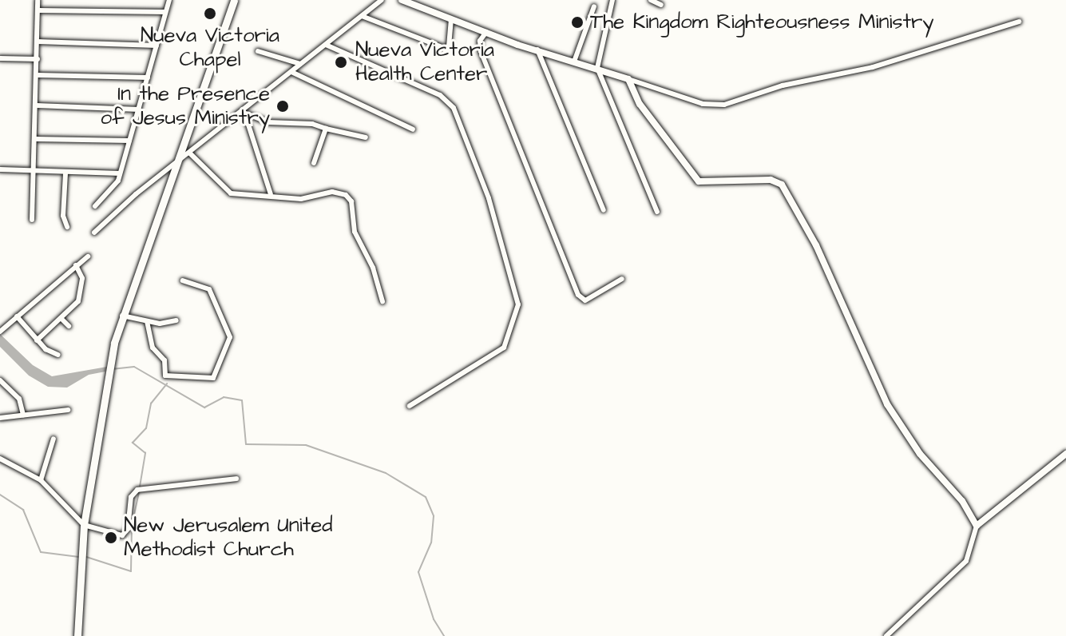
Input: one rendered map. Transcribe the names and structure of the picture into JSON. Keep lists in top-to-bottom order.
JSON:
{
  "places": [
    "Nueva Victoria Chapel",
    "The Kingdom Righteousness Ministry",
    "Nueva Victoria Health Center",
    "In the Presence of Jesus Ministry",
    "New Jerusalem United Methodist Church"
  ]
}
